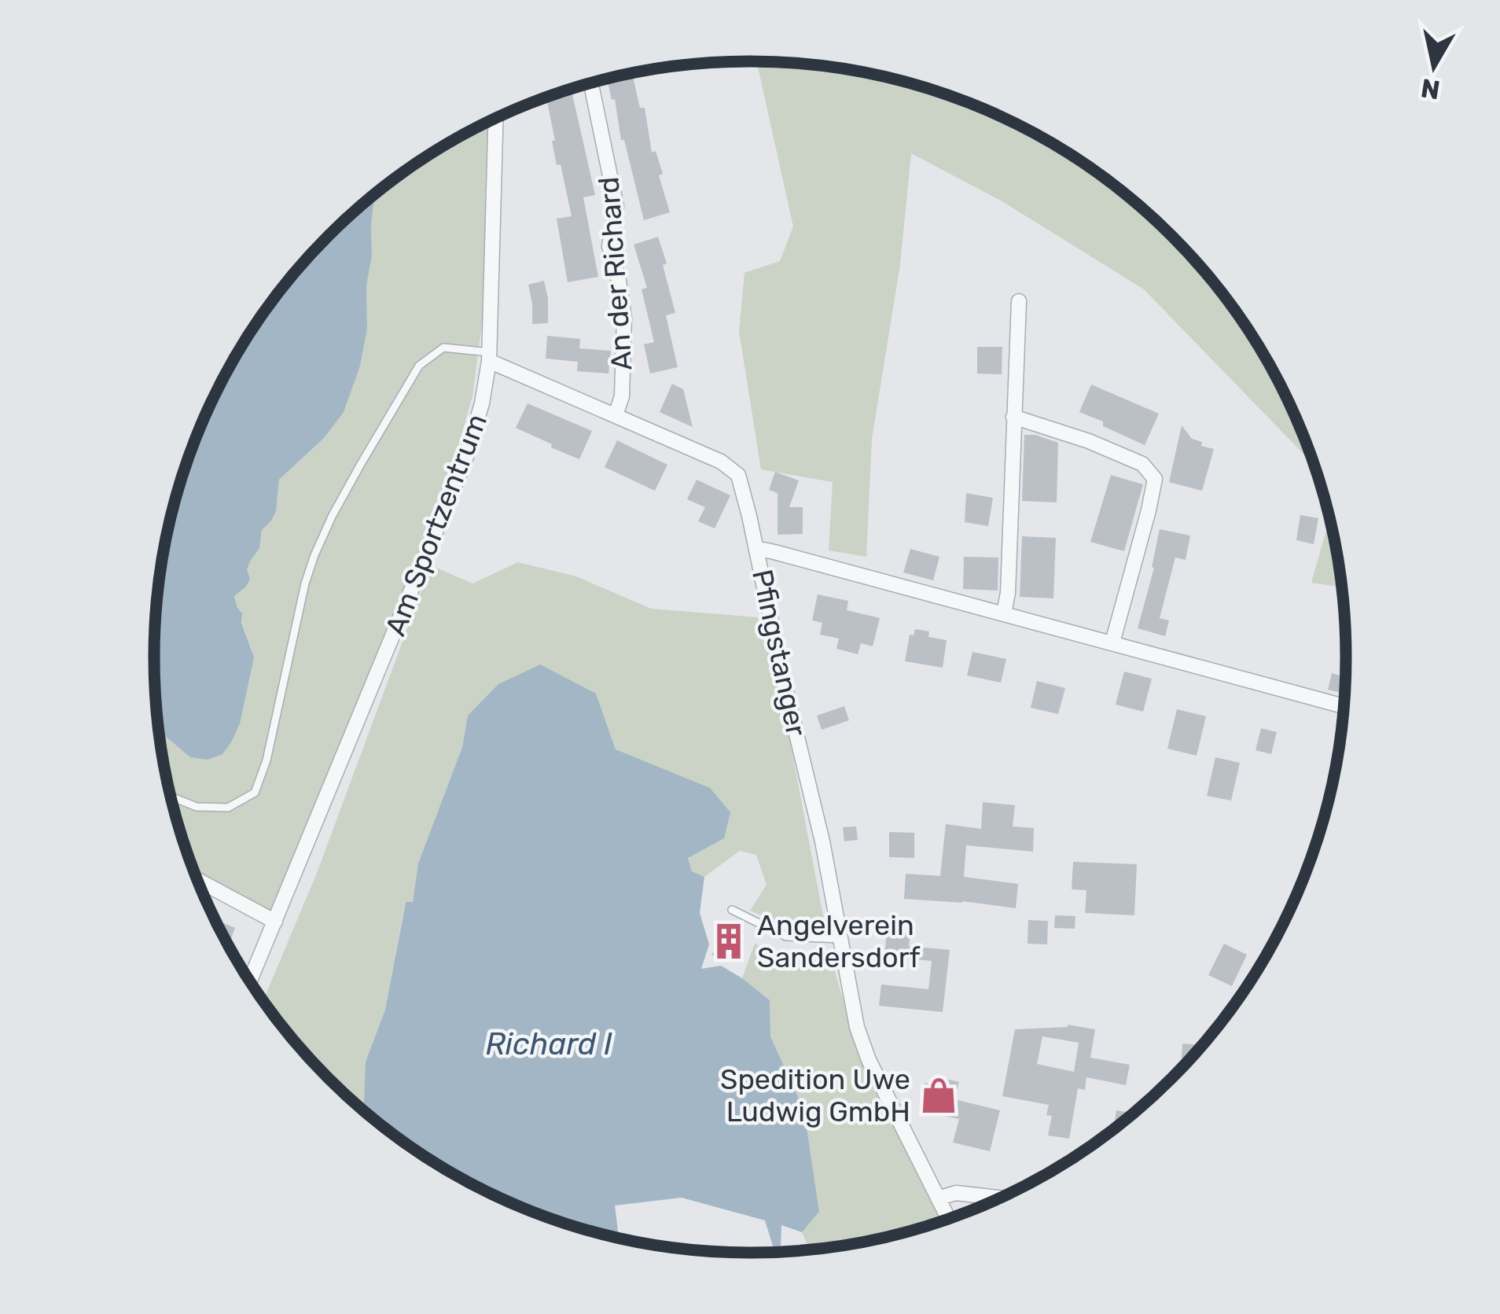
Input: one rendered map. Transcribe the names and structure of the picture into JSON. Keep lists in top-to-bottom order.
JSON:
{
  "streets": {
    "street": ["An der Richard", "Am Sportzentrum", "Pfingstanger"]
  },
  "crossings": [
    ["An der Richard", "Am Sportzentrum"],
    ["An der Richard", "Pfingstanger"]
  ],
  "water": ["Richard I"],
  "places": {
    "building": ["Angelverein Sandersdorf"],
    "shop": ["Spedition Uwe Ludwig GmbH"]
  },
  "north": "bottom"
}
